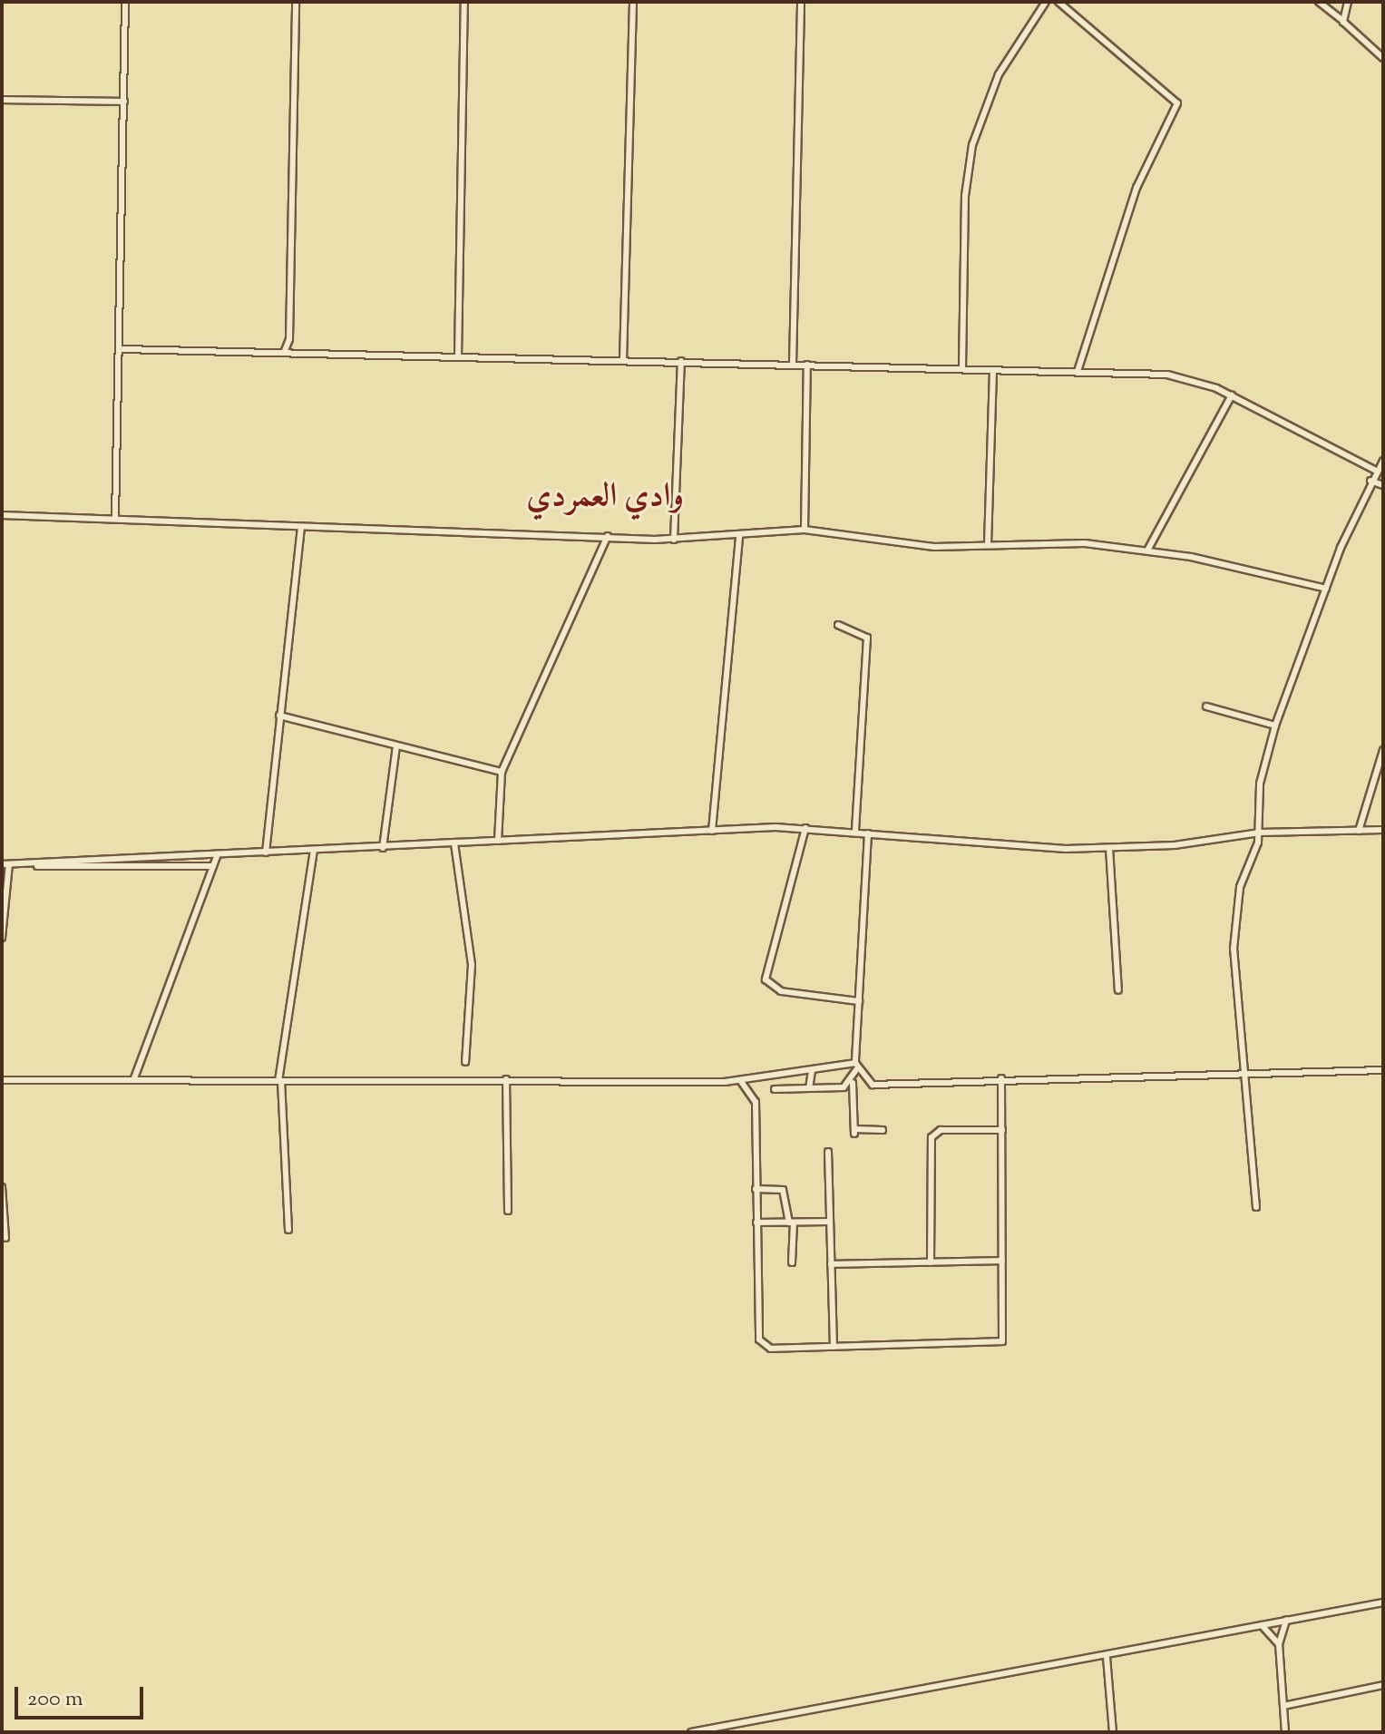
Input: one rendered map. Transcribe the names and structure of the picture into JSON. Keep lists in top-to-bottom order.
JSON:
{
  "districts": ["وادي العمردي"],
  "scale_bar": "200 m"
}
